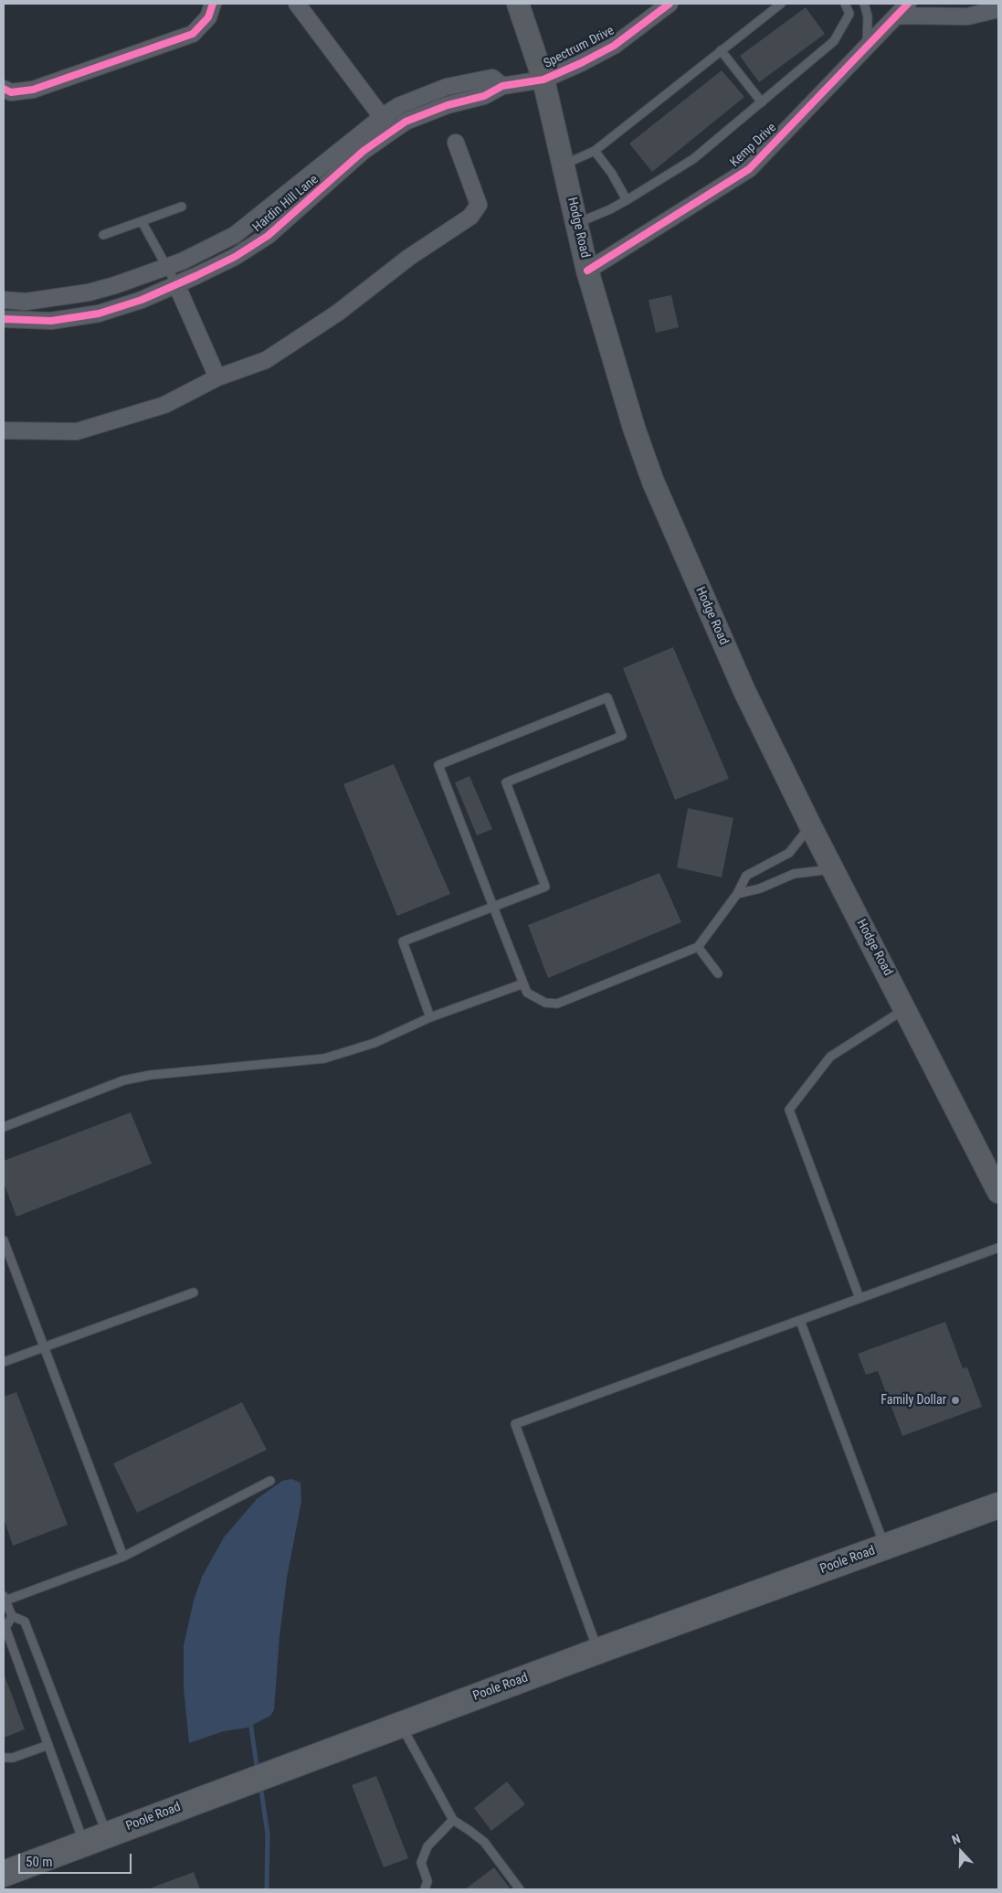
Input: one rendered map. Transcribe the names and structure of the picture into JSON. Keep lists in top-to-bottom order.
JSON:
{
  "streets": {
    "main road": ["Hodge Road", "Poole Road"],
    "street": ["Spectrum Drive", "Kemp Drive", "Hardin Hill Lane"]
  },
  "crossings": [
    ["Spectrum Drive", "Hardin Hill Lane"],
    ["Spectrum Drive", "Hodge Road"],
    ["Kemp Drive", "Hodge Road"],
    ["Hardin Hill Lane", "Hodge Road"]
  ],
  "places": ["Family Dollar"],
  "scale_bar": "50 m",
  "north": "top"
}
